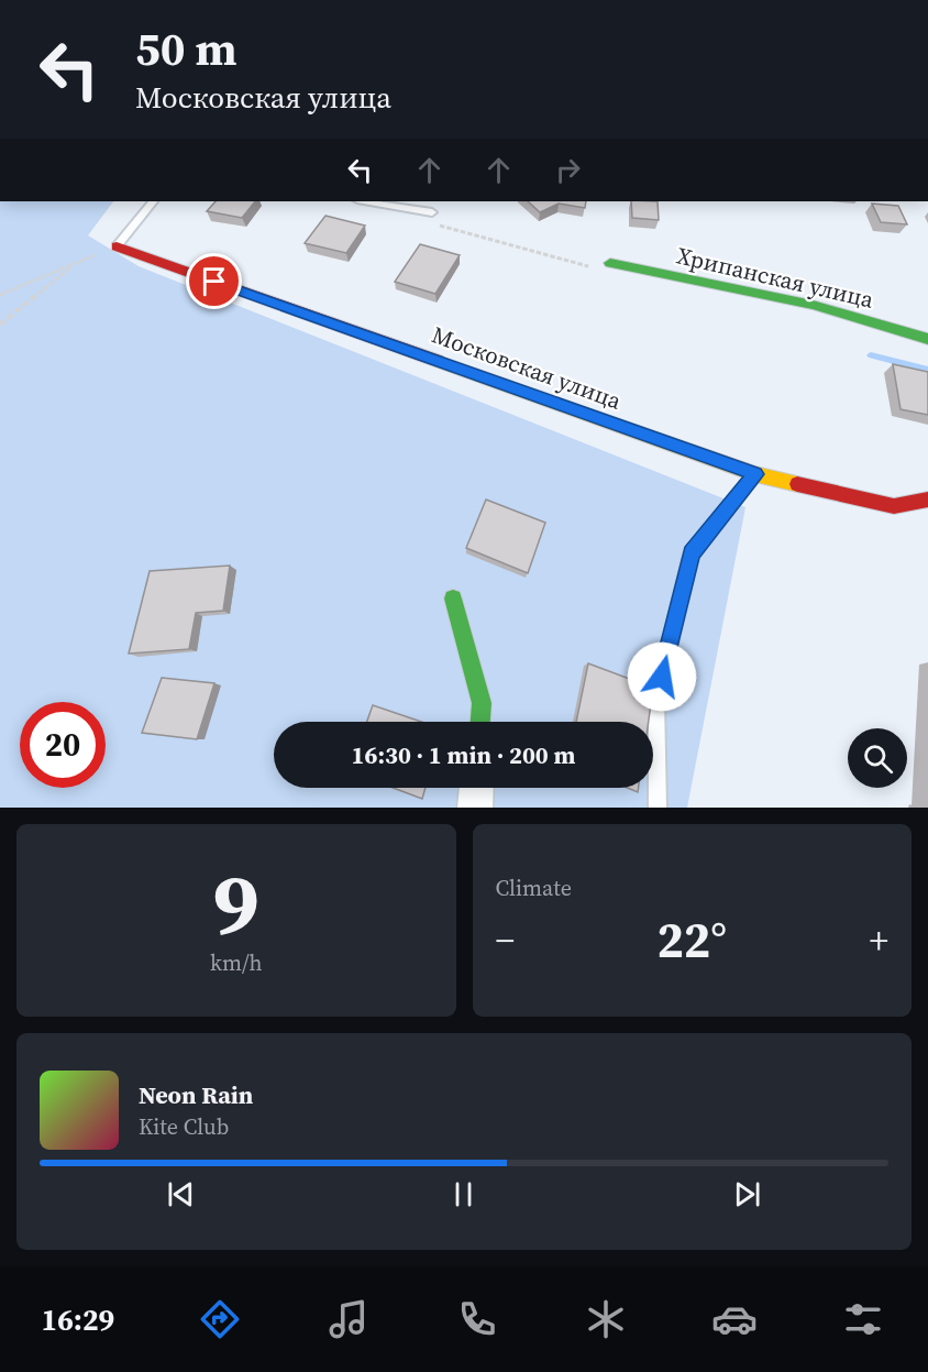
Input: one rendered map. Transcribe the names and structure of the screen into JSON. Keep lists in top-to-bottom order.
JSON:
{
  "streets": {
    "street": ["Хрипанская улица", "Московская улица"]
  },
  "page": {
    "turn": ["50 m", "Московская улица"],
    "limit": "20",
    "trip": "16:30 · 1 min · 200 m",
    "tile": [
      ["9", "km/h"],
      "Climate"
    ],
    "heat": ["−", "22°", "+"],
    "song": ["Neon Rain", "Kite Club"],
    "tabs": "16:29"
  }
}
